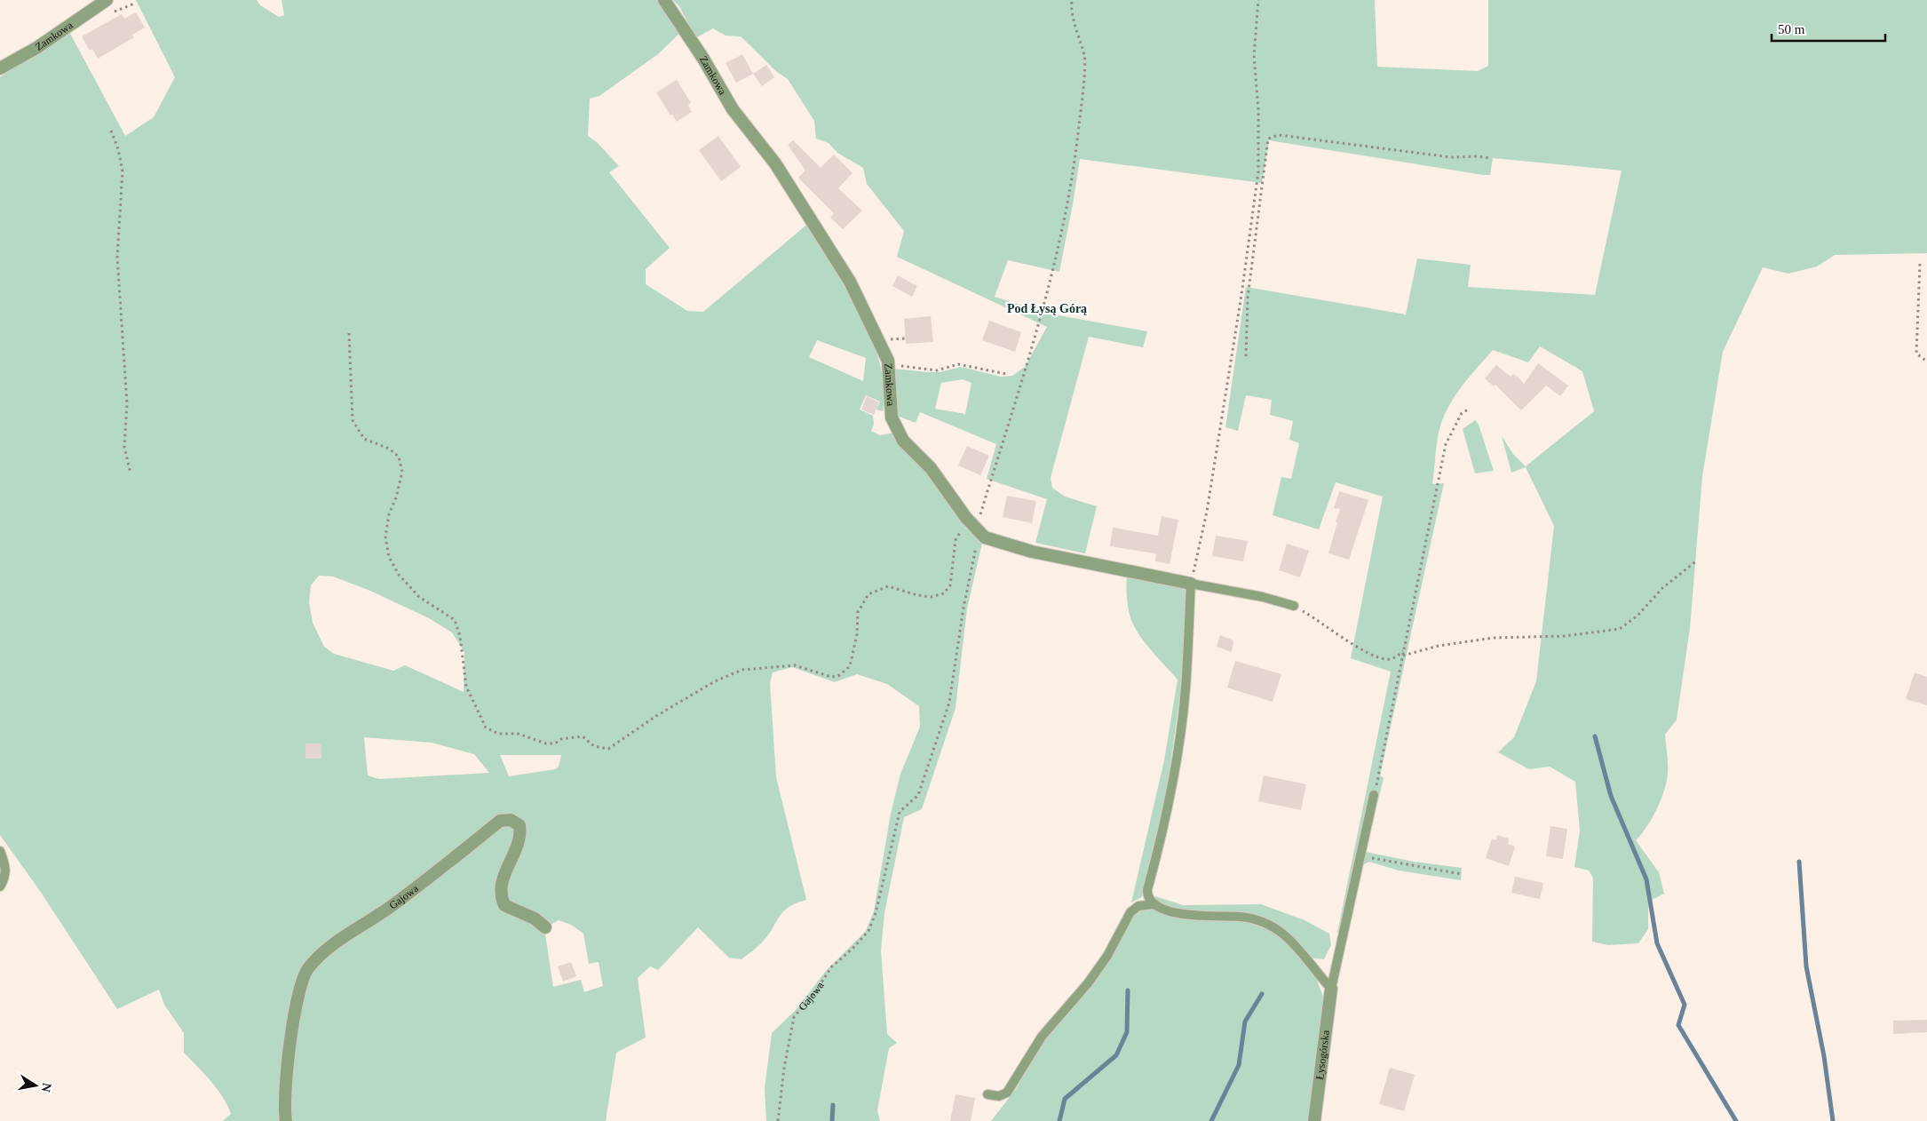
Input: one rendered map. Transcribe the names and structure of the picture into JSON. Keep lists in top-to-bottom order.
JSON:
{
  "streets": {
    "street": ["Zamkowa", "Gajowa", "Łysogórska"]
  },
  "crossings": [
    ["Zamkowa", "Gajowa"]
  ],
  "districts": ["Pod Łysą Górą"],
  "scale_bar": "50 m",
  "north": "right"
}
